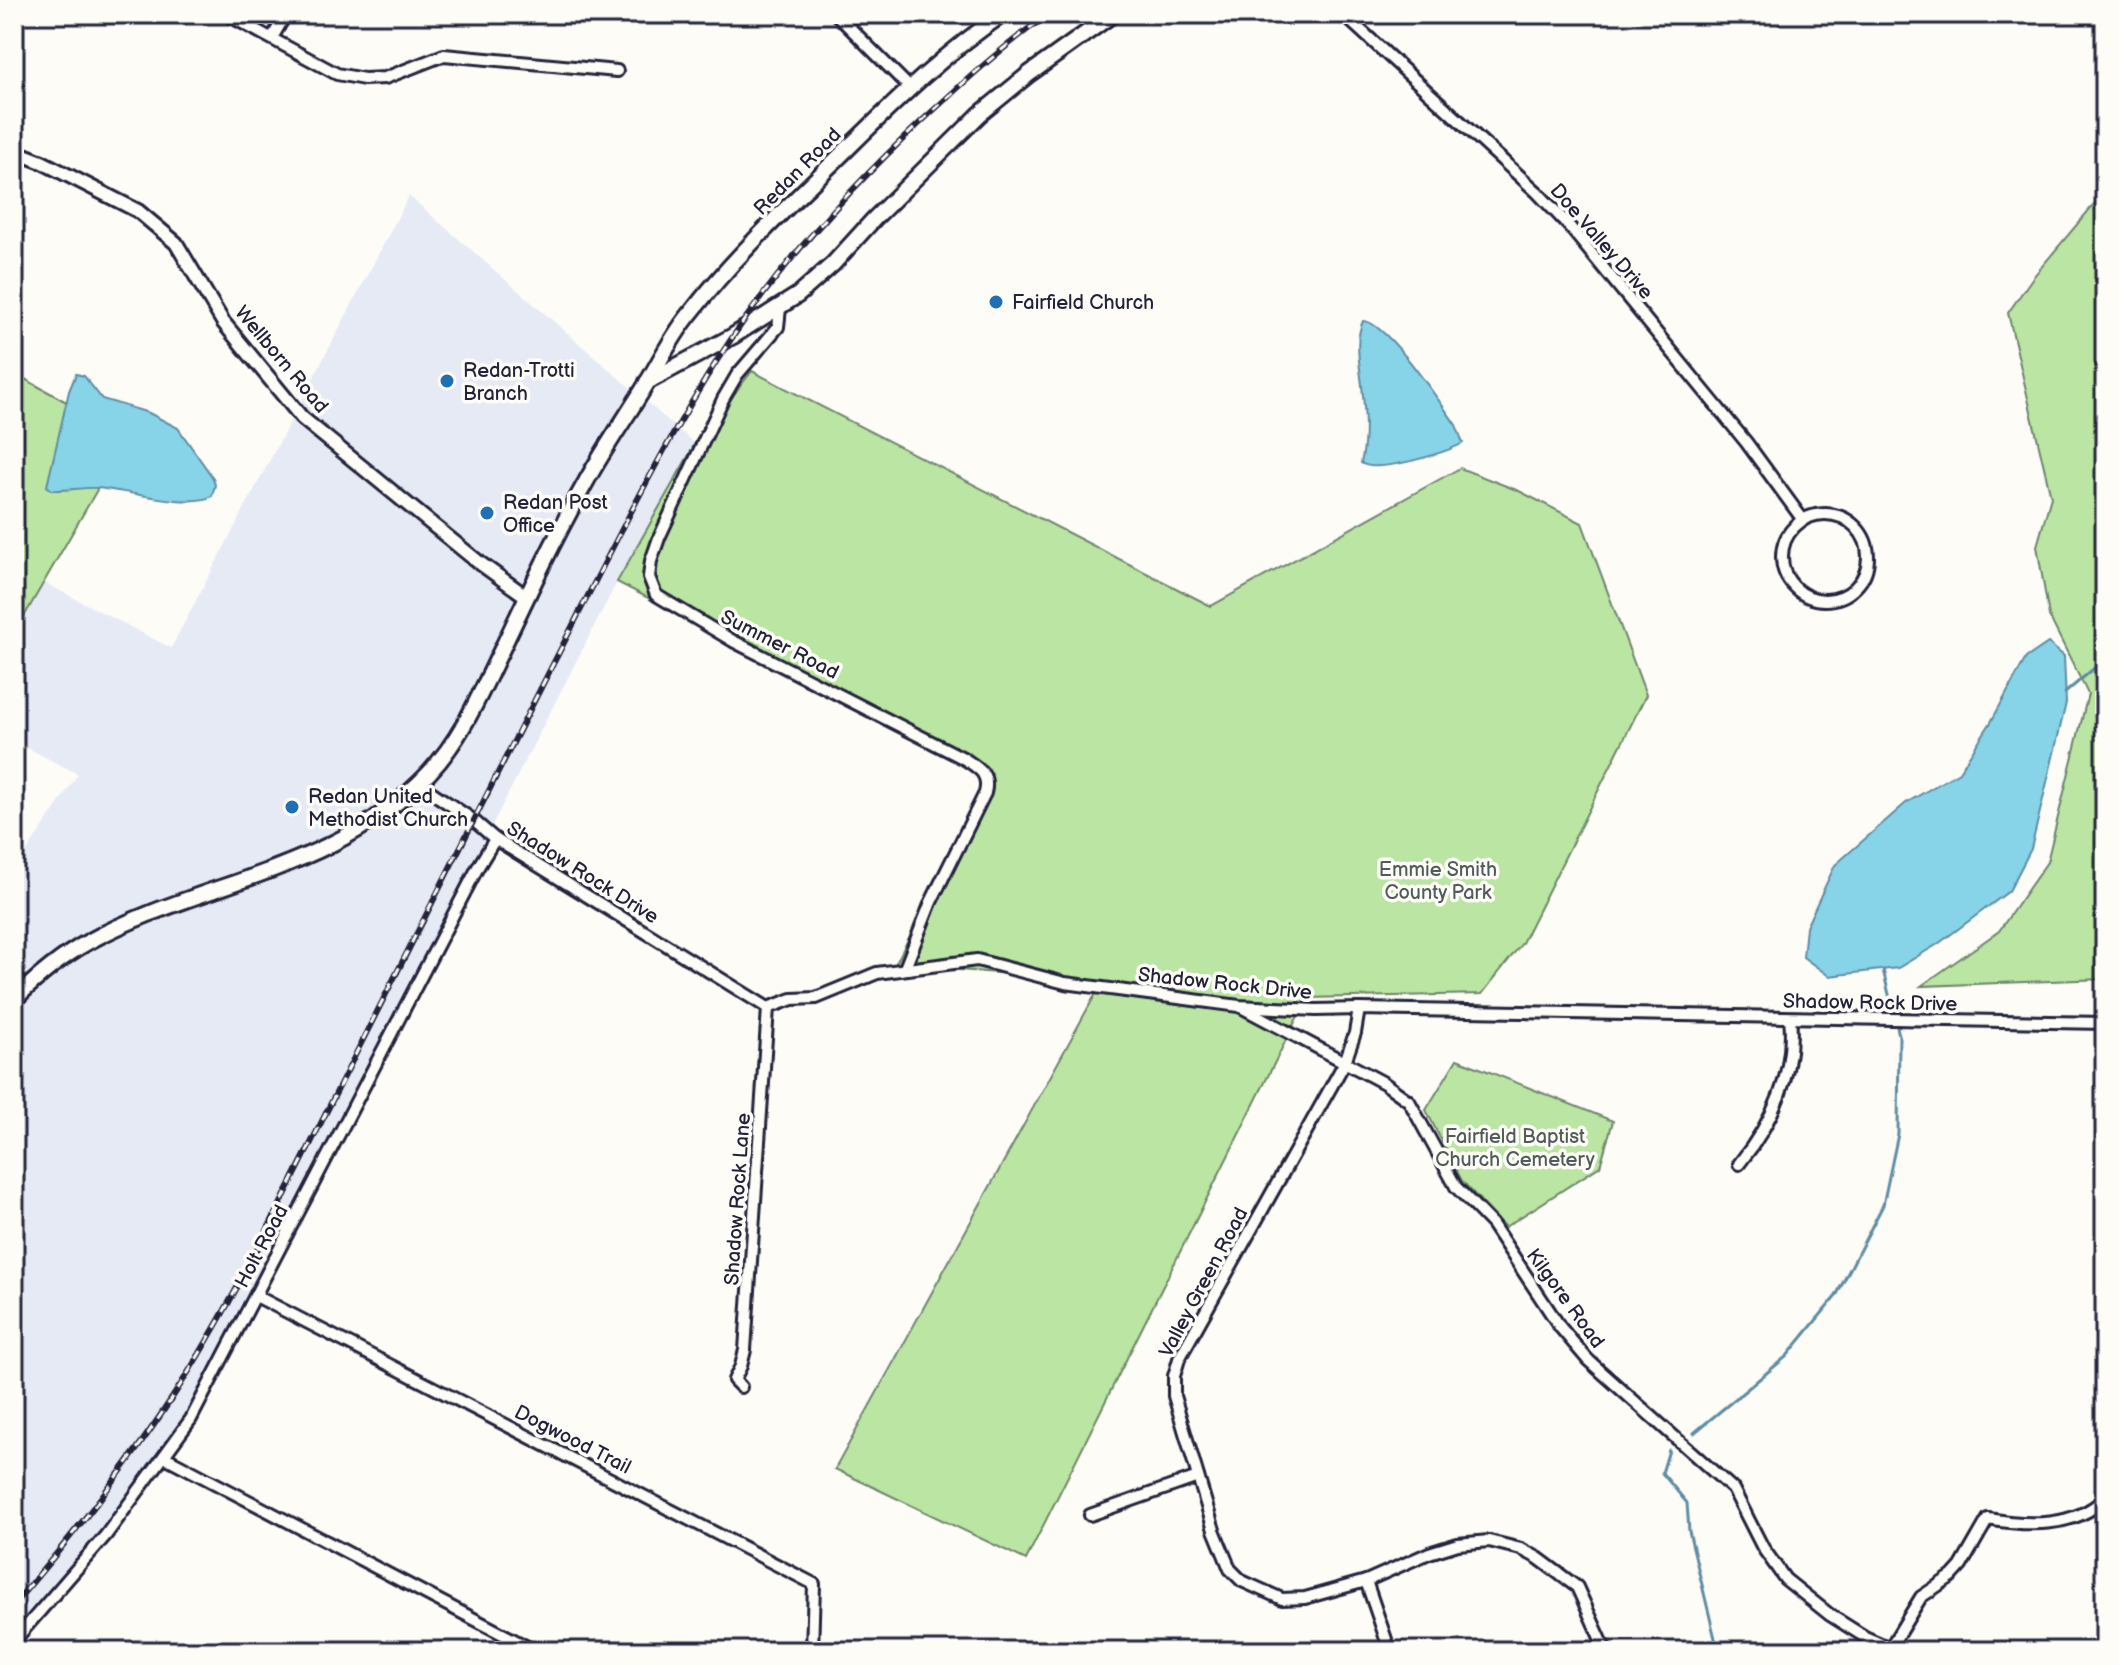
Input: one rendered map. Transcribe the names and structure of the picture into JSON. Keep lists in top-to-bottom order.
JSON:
{
  "streets": {
    "main road": ["Redan Road"],
    "street": [
      "Doe Valley Drive",
      "Wellborn Road",
      "Summer Road",
      "Shadow Rock Drive",
      "Shadow Rock Lane",
      "Holt Road",
      "Valley Green Road",
      "Kilgore Road",
      "Dogwood Trail"
    ]
  },
  "crossings": [
    ["Redan Road", "Wellborn Road"],
    ["Redan Road", "Shadow Rock Drive"],
    ["Summer Road", "Shadow Rock Drive"],
    ["Shadow Rock Drive", "Shadow Rock Lane"],
    ["Shadow Rock Drive", "Holt Road"],
    ["Shadow Rock Drive", "Valley Green Road"],
    ["Shadow Rock Drive", "Kilgore Road"],
    ["Holt Road", "Dogwood Trail"],
    ["Valley Green Road", "Kilgore Road"]
  ],
  "parks": ["Emmie Smith County Park", "Fairfield Baptist Church Cemetery"],
  "places": [
    "Fairfield Church",
    "Redan-Trotti Branch",
    "Redan Post Office",
    "Redan United Methodist Church"
  ]
}
